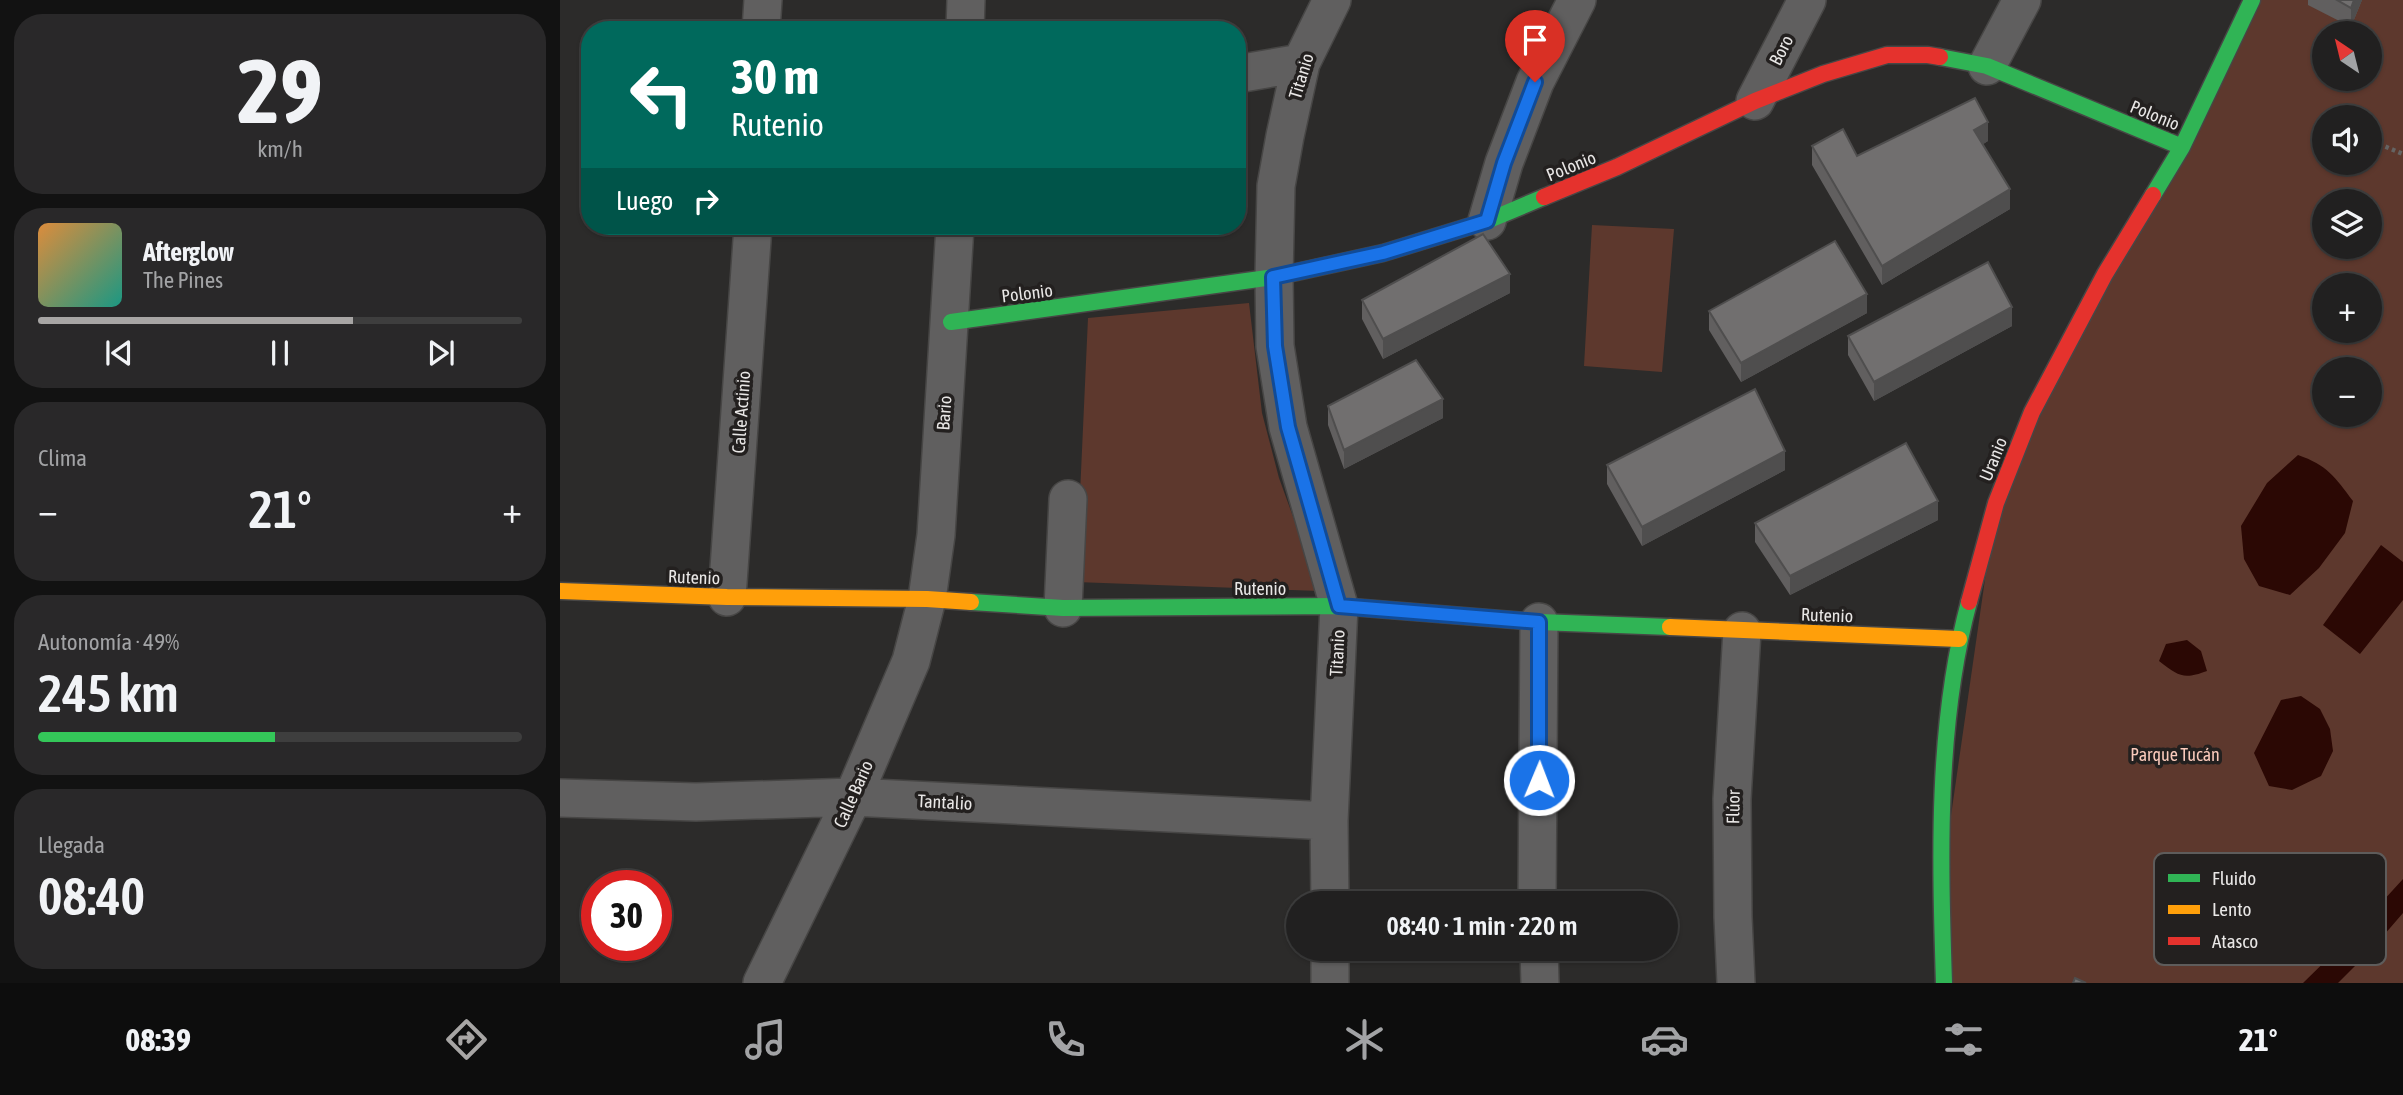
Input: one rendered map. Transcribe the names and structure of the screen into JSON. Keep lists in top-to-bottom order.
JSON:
{
  "streets": {
    "street": [
      "Boro",
      "Titanio",
      "Polonio",
      "Calle Actinio",
      "Bario",
      "Uranio",
      "Rutenio",
      "Calle Bario",
      "Tantalio",
      "Flúor"
    ]
  },
  "crossings": [
    ["Boro", "Polonio"],
    ["Titanio", "Polonio"],
    ["Titanio", "Rutenio"],
    ["Titanio", "Tantalio"],
    ["Polonio", "Bario"],
    ["Polonio", "Uranio"],
    ["Calle Actinio", "Rutenio"],
    ["Bario", "Rutenio"],
    ["Bario", "Calle Bario"],
    ["Uranio", "Rutenio"],
    ["Rutenio", "Calle Bario"],
    ["Rutenio", "Flúor"],
    ["Calle Bario", "Tantalio"]
  ],
  "parks": ["Parque Tucán"],
  "legend": ["Fluido", "Lento", "Atasco"],
  "north": "top left",
  "page": {
    "tile": [
      ["29", "km/h"],
      "Clima",
      ["Autonomía · 49%", "245 km"],
      ["Llegada", "08:40"]
    ],
    "map_buttons": ["+", "−"],
    "turn": ["30 m", "Rutenio"],
    "then": "Luego",
    "song": ["Afterglow", "The Pines"],
    "heat": ["−", "21°", "+"],
    "limit": "30",
    "trip": "08:40 · 1 min · 220 m",
    "tabs": ["08:39", "21°"]
  }
}
